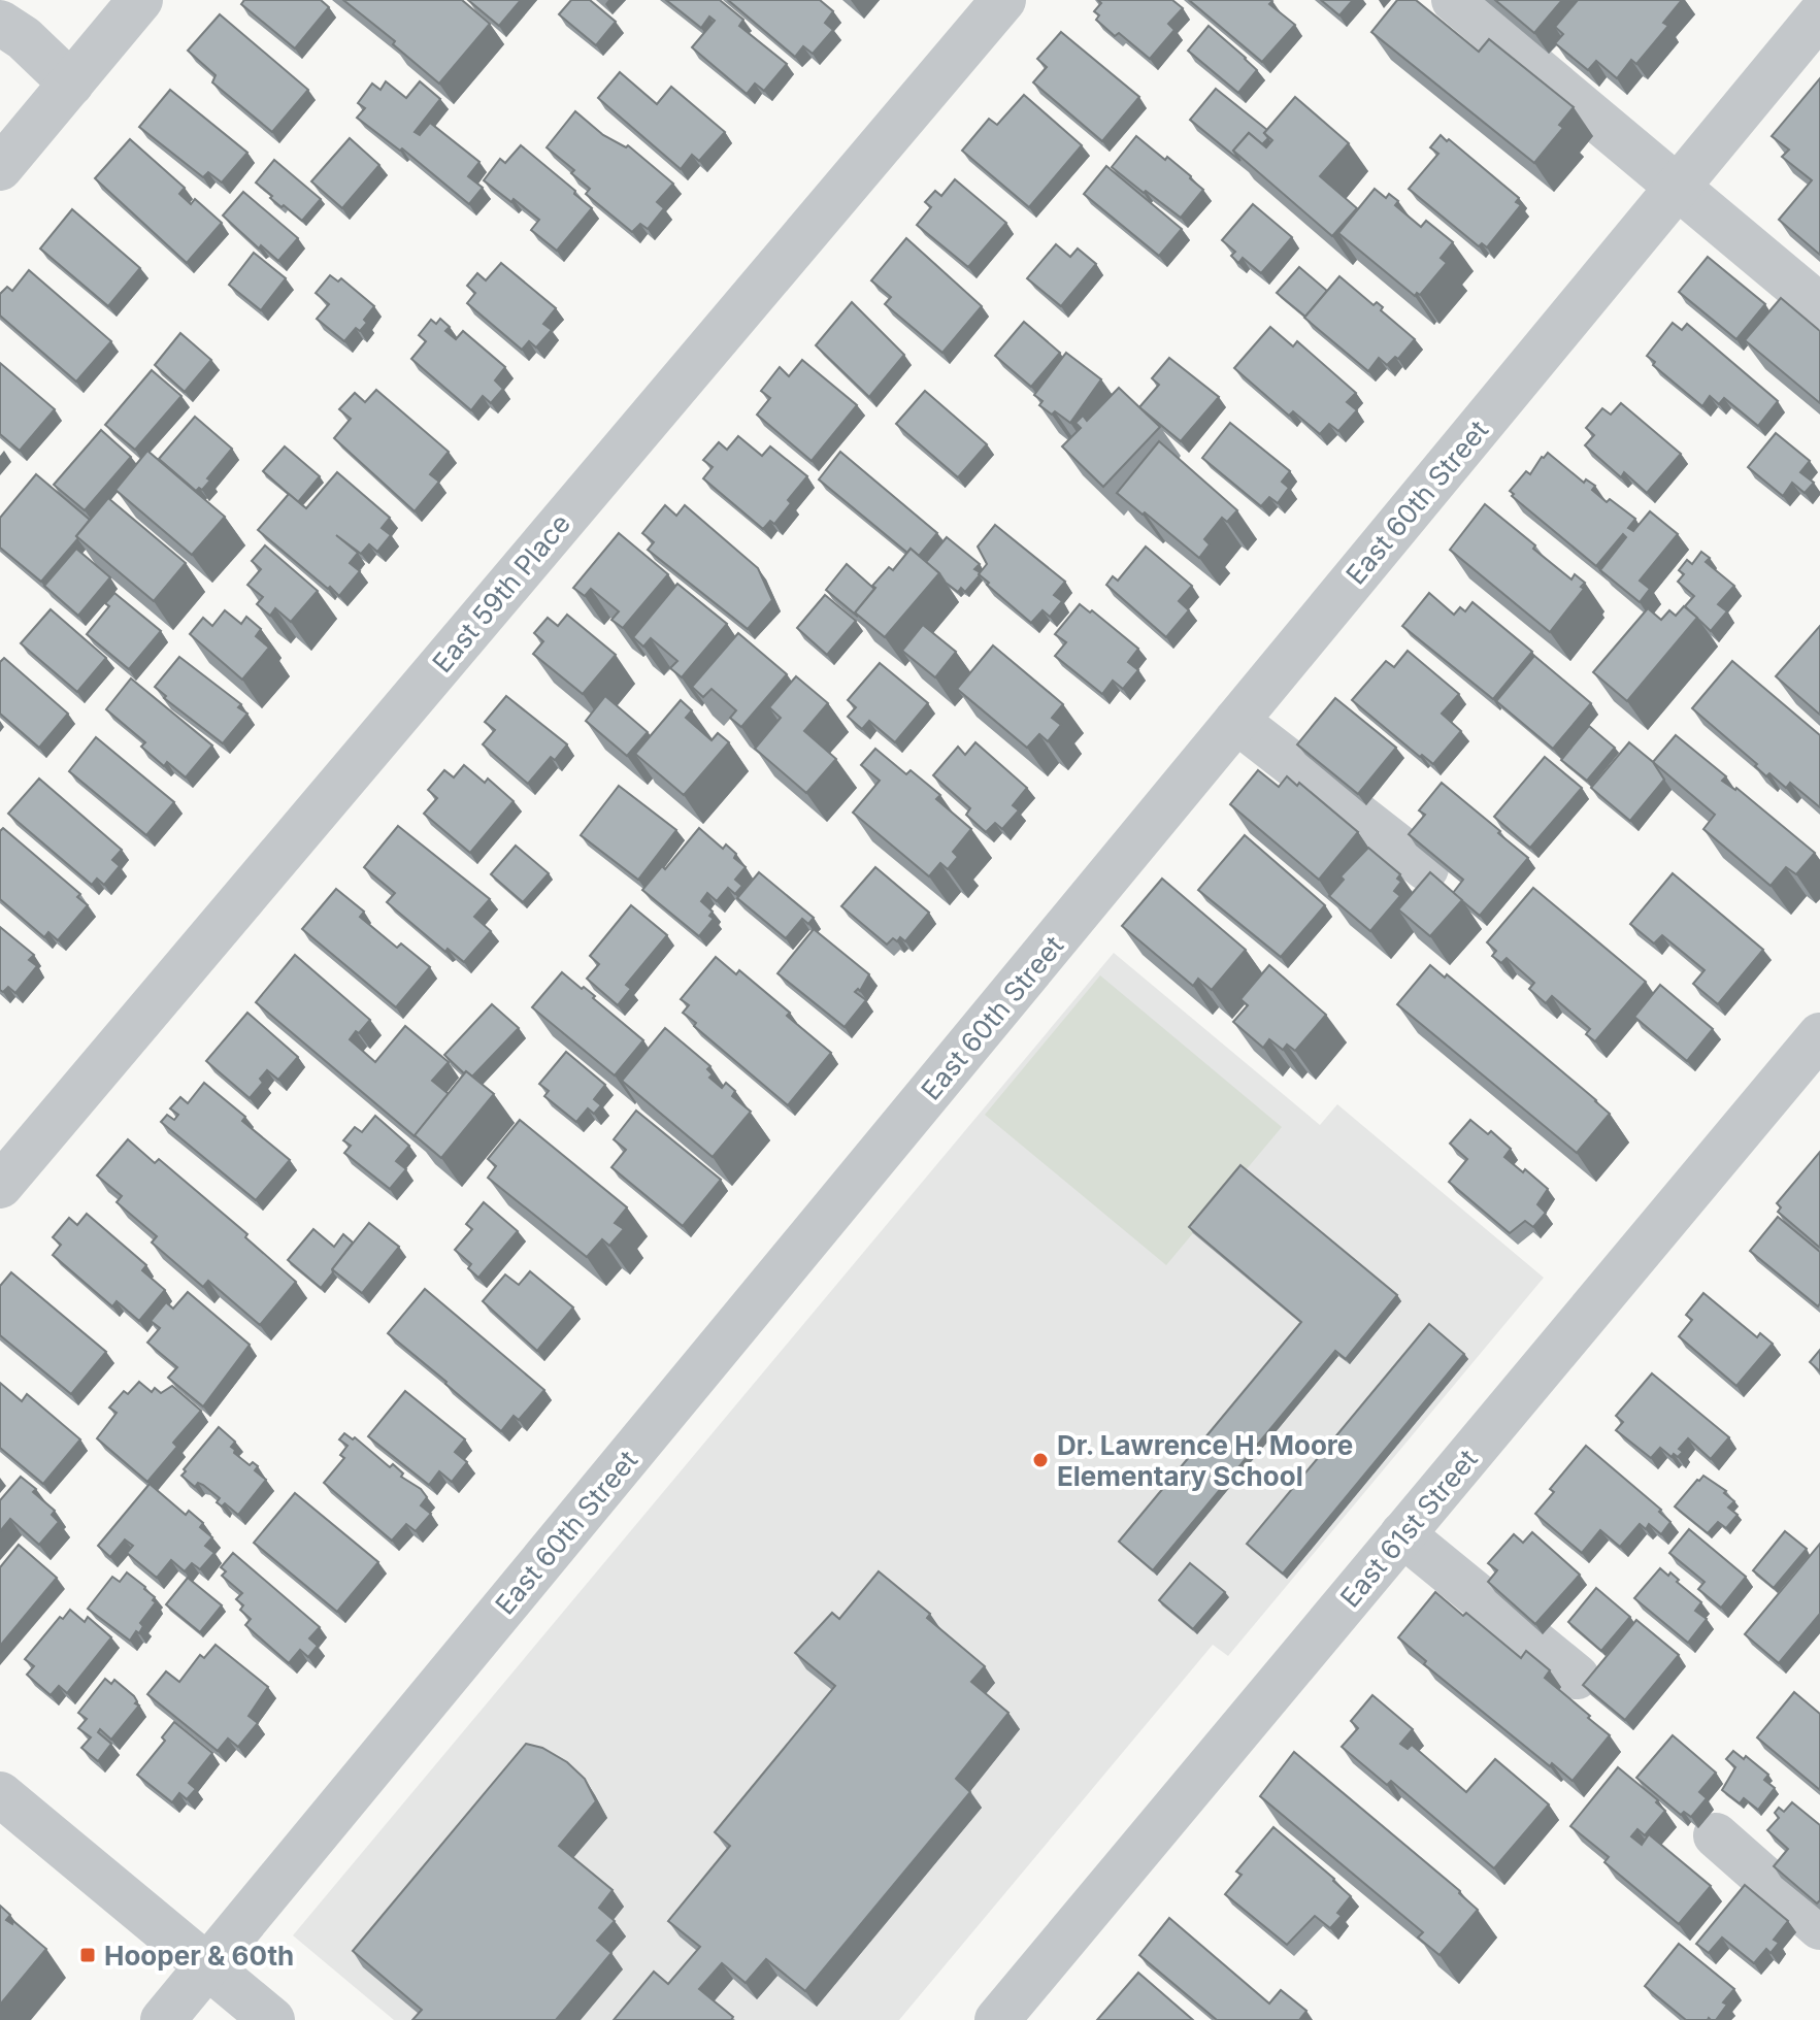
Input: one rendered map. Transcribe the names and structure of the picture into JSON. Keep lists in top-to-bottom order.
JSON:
{
  "streets": {
    "street": ["East 60th Street", "East 59th Place", "East 61st Street"]
  },
  "places": {
    "other": ["Dr. Lawrence H. Moore Elementary School"],
    "transit": ["Hooper & 60th"]
  }
}
